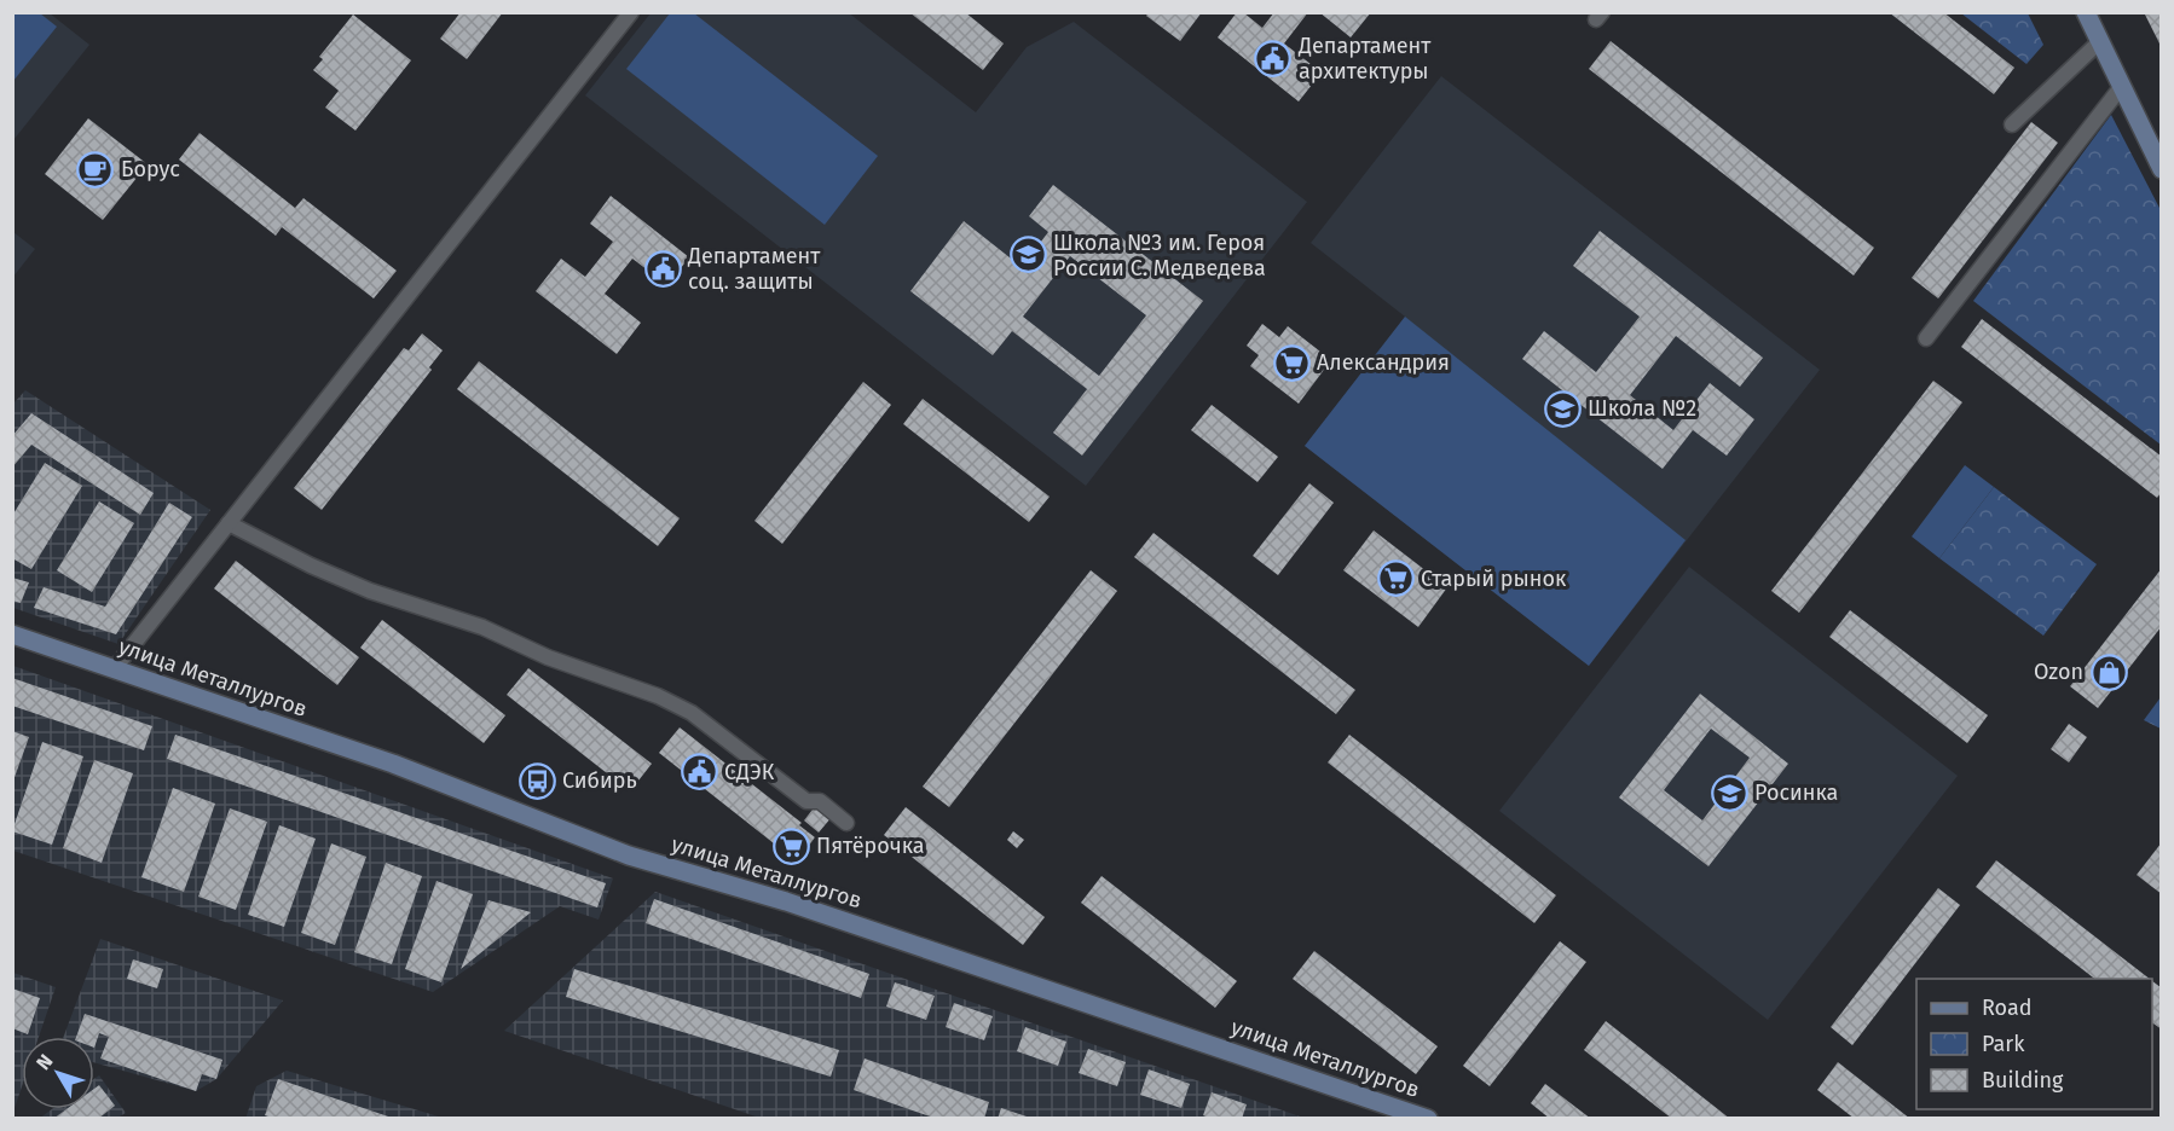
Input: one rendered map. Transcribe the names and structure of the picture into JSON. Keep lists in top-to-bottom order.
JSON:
{
  "streets": {
    "street": ["улица Металлургов"]
  },
  "places": {
    "public building": ["Департамент архитектуры", "Департамент соц. защиты", "СДЭК"],
    "cafe": ["Борус"],
    "school or university": ["Школа №3 им. Героя России С. Медведева", "Школа №2", "Росинка"],
    "supermarket": ["Александрия", "Старый рынок", "Пятёрочка"],
    "shop": ["Ozon"],
    "bus stop": ["Сибирь"]
  },
  "legend": ["Road", "Park", "Building"],
  "north": "top left"
}
